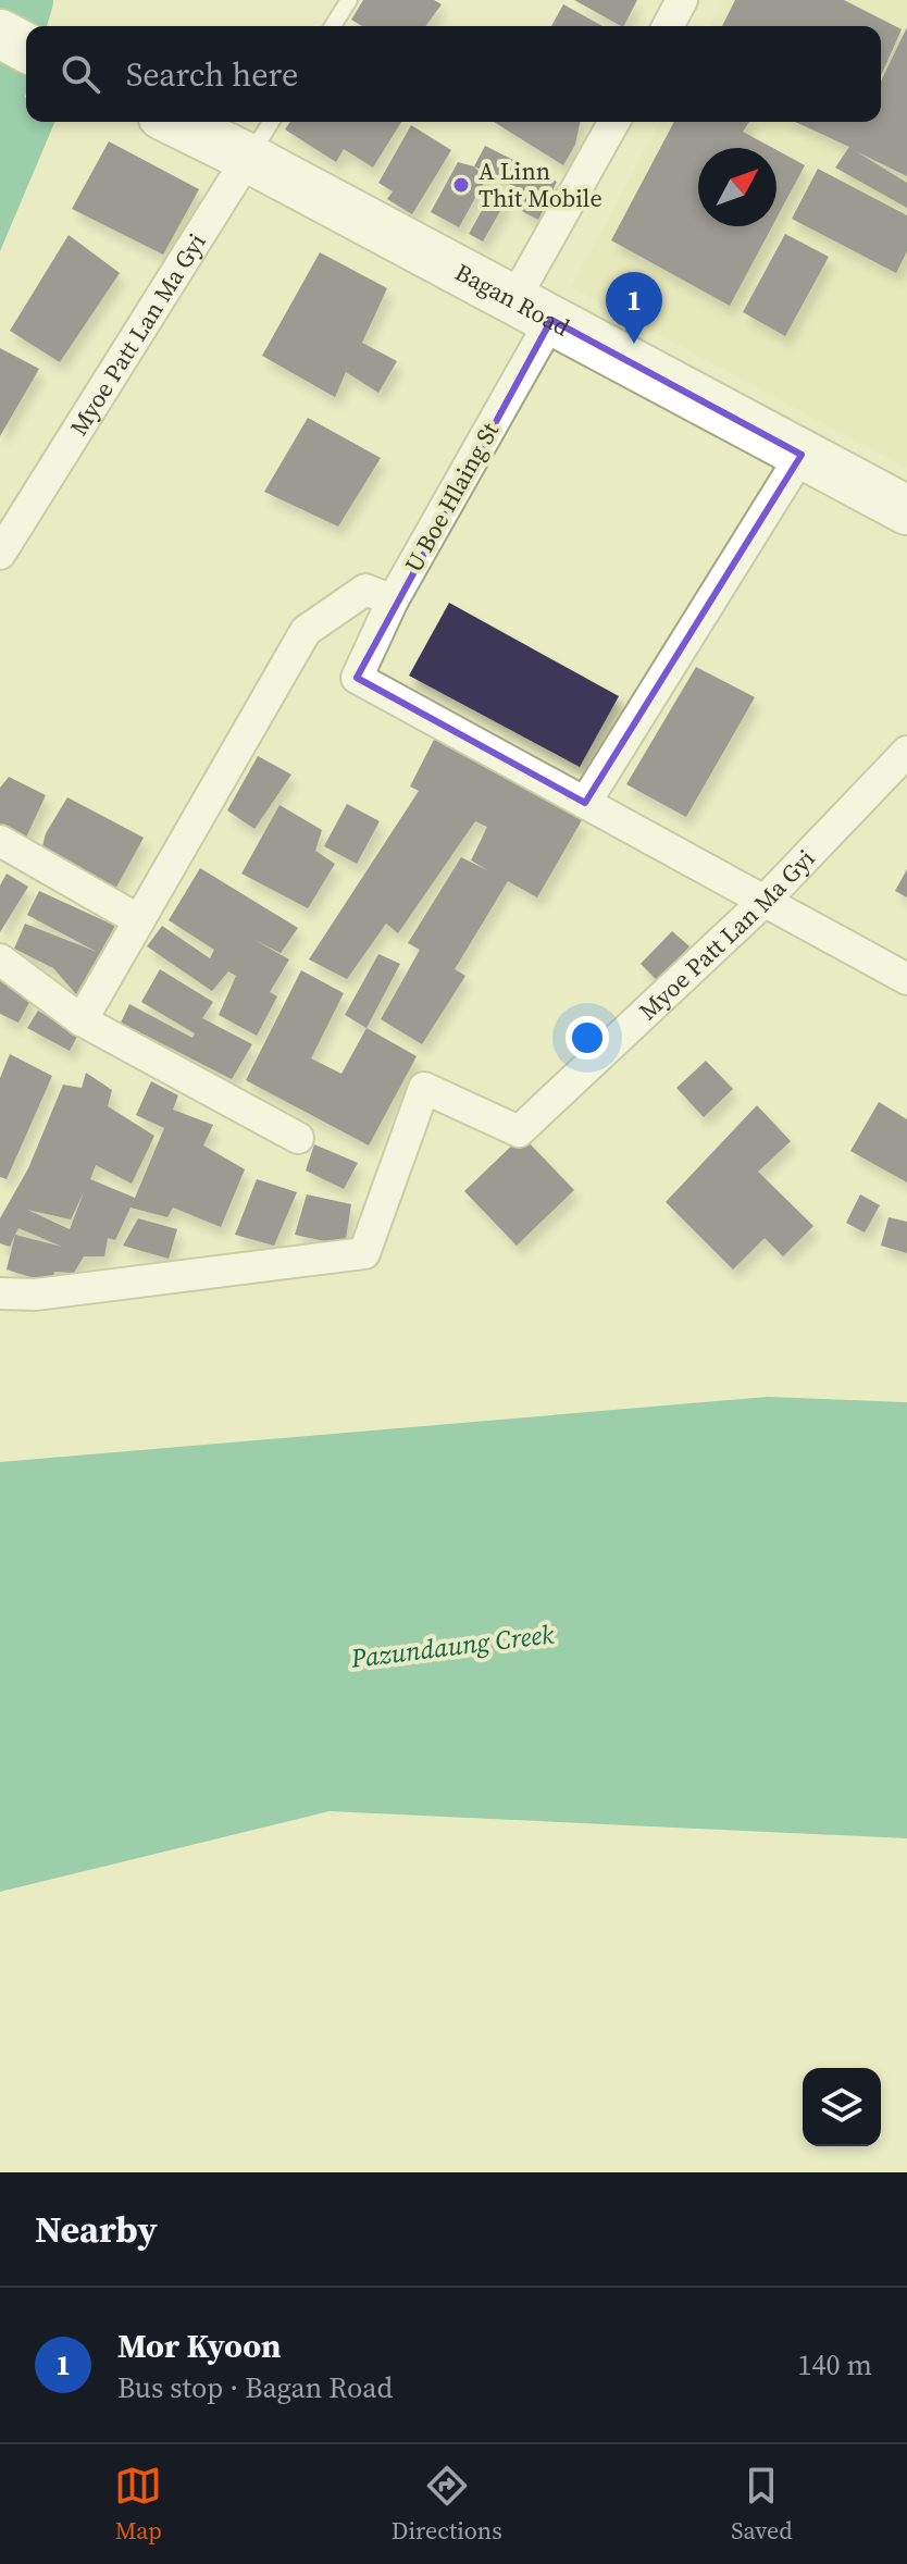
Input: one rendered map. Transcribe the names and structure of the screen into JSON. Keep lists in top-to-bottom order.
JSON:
{
  "streets": {
    "main road": ["Bagan Road"],
    "street": ["Myoe Patt Lan Ma Gyi", "U Boe Hlaing St"]
  },
  "crossings": [
    ["Bagan Road", "Myoe Patt Lan Ma Gyi"],
    ["Bagan Road", "U Boe Hlaing St"]
  ],
  "water": ["Pazundaung Creek"],
  "places": ["A Linn Thit Mobile"],
  "north": "top right",
  "page": {
    "search": "Search here",
    "pins": "1",
    "heading": "Nearby",
    "list": [
      {
        "mark": "1",
        "name": "Mor Kyoon",
        "note": "Bus stop · Bagan Road",
        "value": "140 m"
      }
    ],
    "nav": ["Map", "Directions", "Saved"]
  }
}
